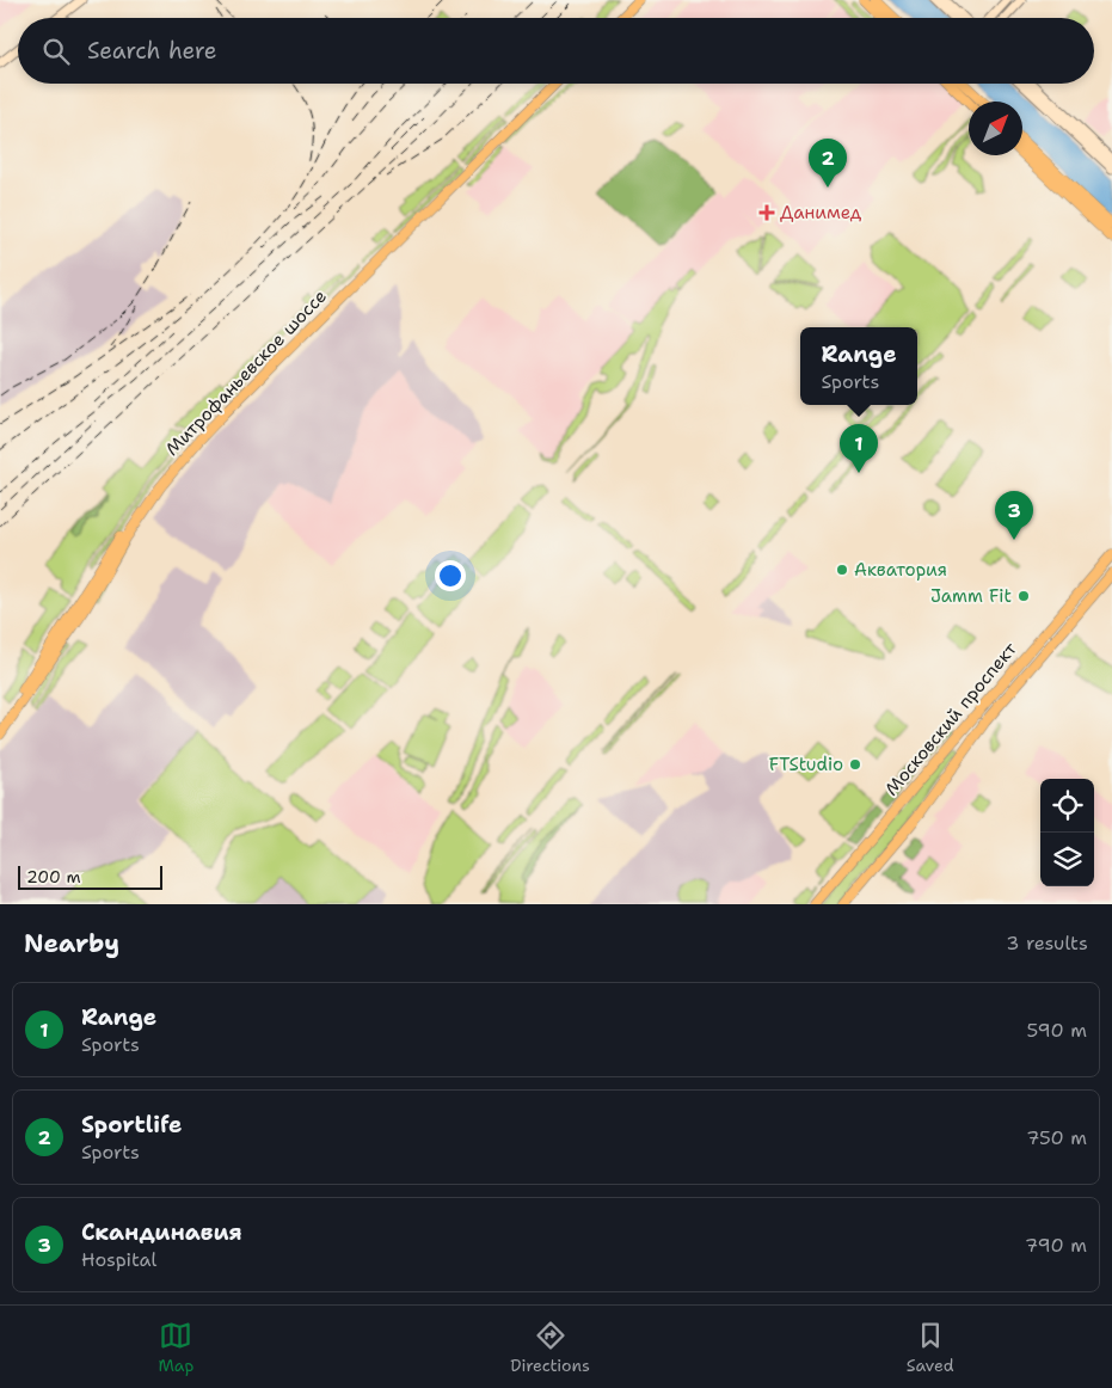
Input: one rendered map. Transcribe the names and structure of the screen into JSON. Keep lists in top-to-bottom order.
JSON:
{
  "streets": {
    "main road": ["Митрофаньевское шоссе", "Московский проспект"]
  },
  "places": {
    "health": ["Данимед"],
    "other": ["Акватория", "Jamm Fit", "FTStudio"]
  },
  "scale_bar": "200 m",
  "north": "top right",
  "page": {
    "search": "Search here",
    "pins": ["2", "1", "3"],
    "popup": ["Range", "Sports"],
    "scale": "200 m",
    "heading": ["Nearby", "3 results"],
    "list": [
      {
        "mark": "1",
        "name": "Range",
        "note": "Sports",
        "value": "590 m"
      },
      {
        "mark": "2",
        "name": "Sportlife",
        "note": "Sports",
        "value": "750 m"
      },
      {
        "mark": "3",
        "name": "Скандинавия",
        "note": "Hospital",
        "value": "790 m"
      }
    ],
    "nav": ["Map", "Directions", "Saved"]
  }
}
